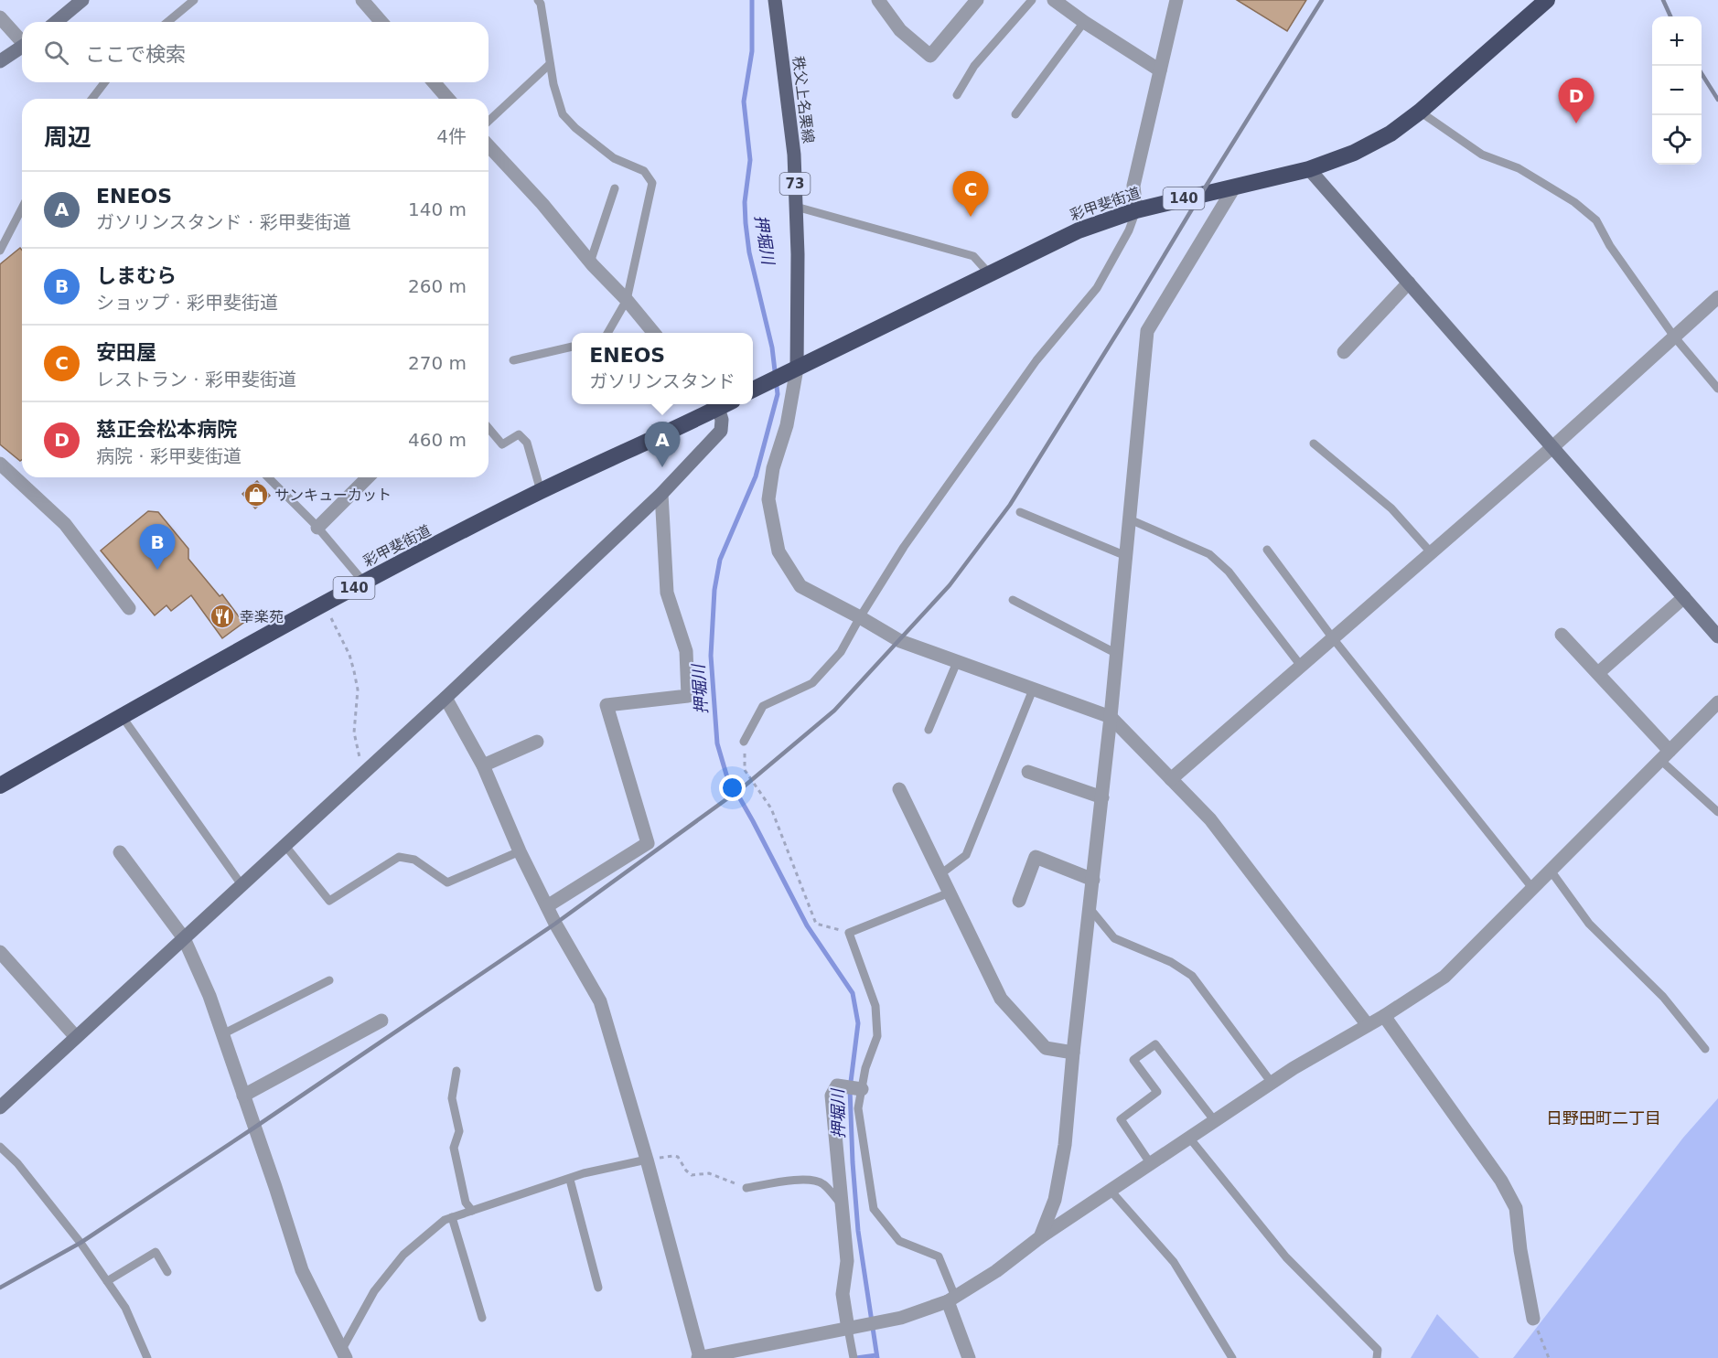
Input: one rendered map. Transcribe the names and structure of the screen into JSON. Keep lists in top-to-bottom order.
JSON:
{
  "streets": {
    "highway": ["140", "彩甲斐街道"],
    "main road": ["秩父上名栗線", "73"]
  },
  "crossings": [
    ["秩父上名栗線", "彩甲斐街道"]
  ],
  "districts": ["日野田町二丁目"],
  "water": ["押堀川"],
  "places": {
    "shop": ["サンキューカット"],
    "restaurant": ["幸楽苑"]
  },
  "page": {
    "map_buttons": ["+", "−"],
    "search": "ここで検索",
    "pins": [
      "D",
      "C",
      "A",
      "B"
    ],
    "heading": ["周辺", "4件"],
    "list": [
      {
        "mark": "A",
        "name": "ENEOS",
        "note": "ガソリンスタンド · 彩甲斐街道",
        "value": "140 m"
      },
      {
        "mark": "B",
        "name": "しまむら",
        "note": "ショップ · 彩甲斐街道",
        "value": "260 m"
      },
      {
        "mark": "C",
        "name": "安田屋",
        "note": "レストラン · 彩甲斐街道",
        "value": "270 m"
      },
      {
        "mark": "D",
        "name": "慈正会松本病院",
        "note": "病院 · 彩甲斐街道",
        "value": "460 m"
      }
    ],
    "popup": ["ENEOS", "ガソリンスタンド"]
  }
}
